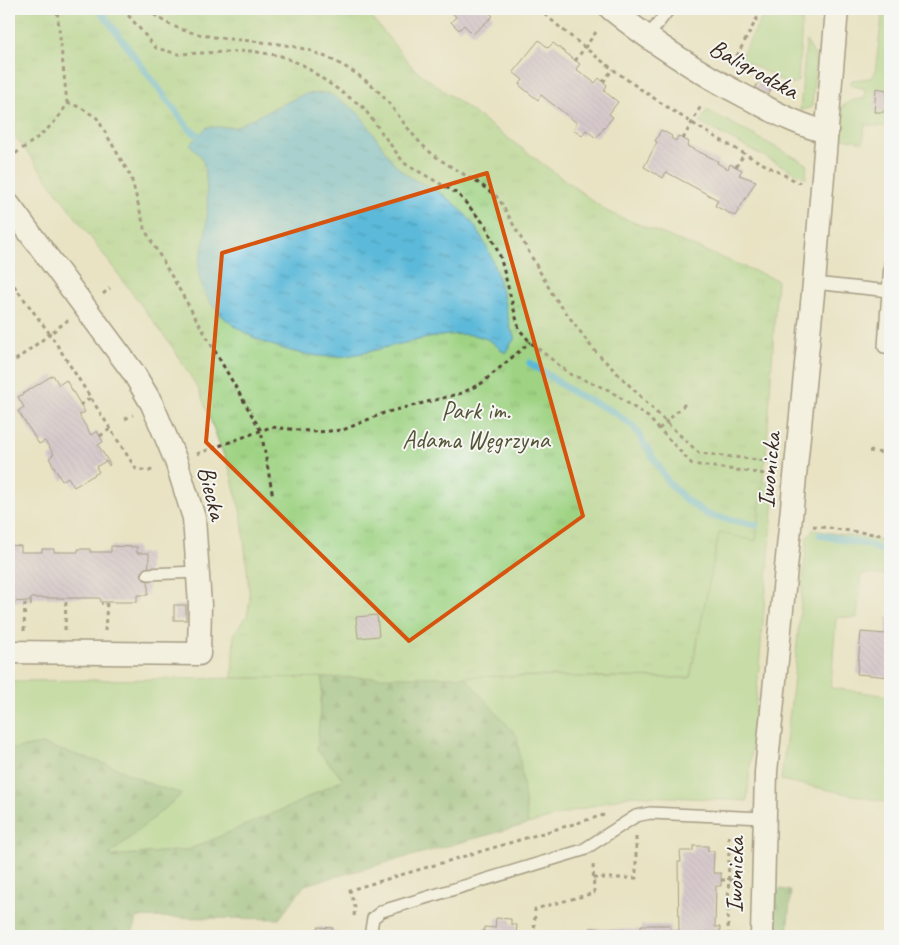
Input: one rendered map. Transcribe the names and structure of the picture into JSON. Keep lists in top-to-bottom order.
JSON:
{
  "streets": {
    "street": ["Baligrodzka", "Iwonicka", "Biecka"]
  },
  "crossings": [
    ["Baligrodzka", "Iwonicka"]
  ],
  "parks": ["Park im. Adama Węgrzyna"]
}
